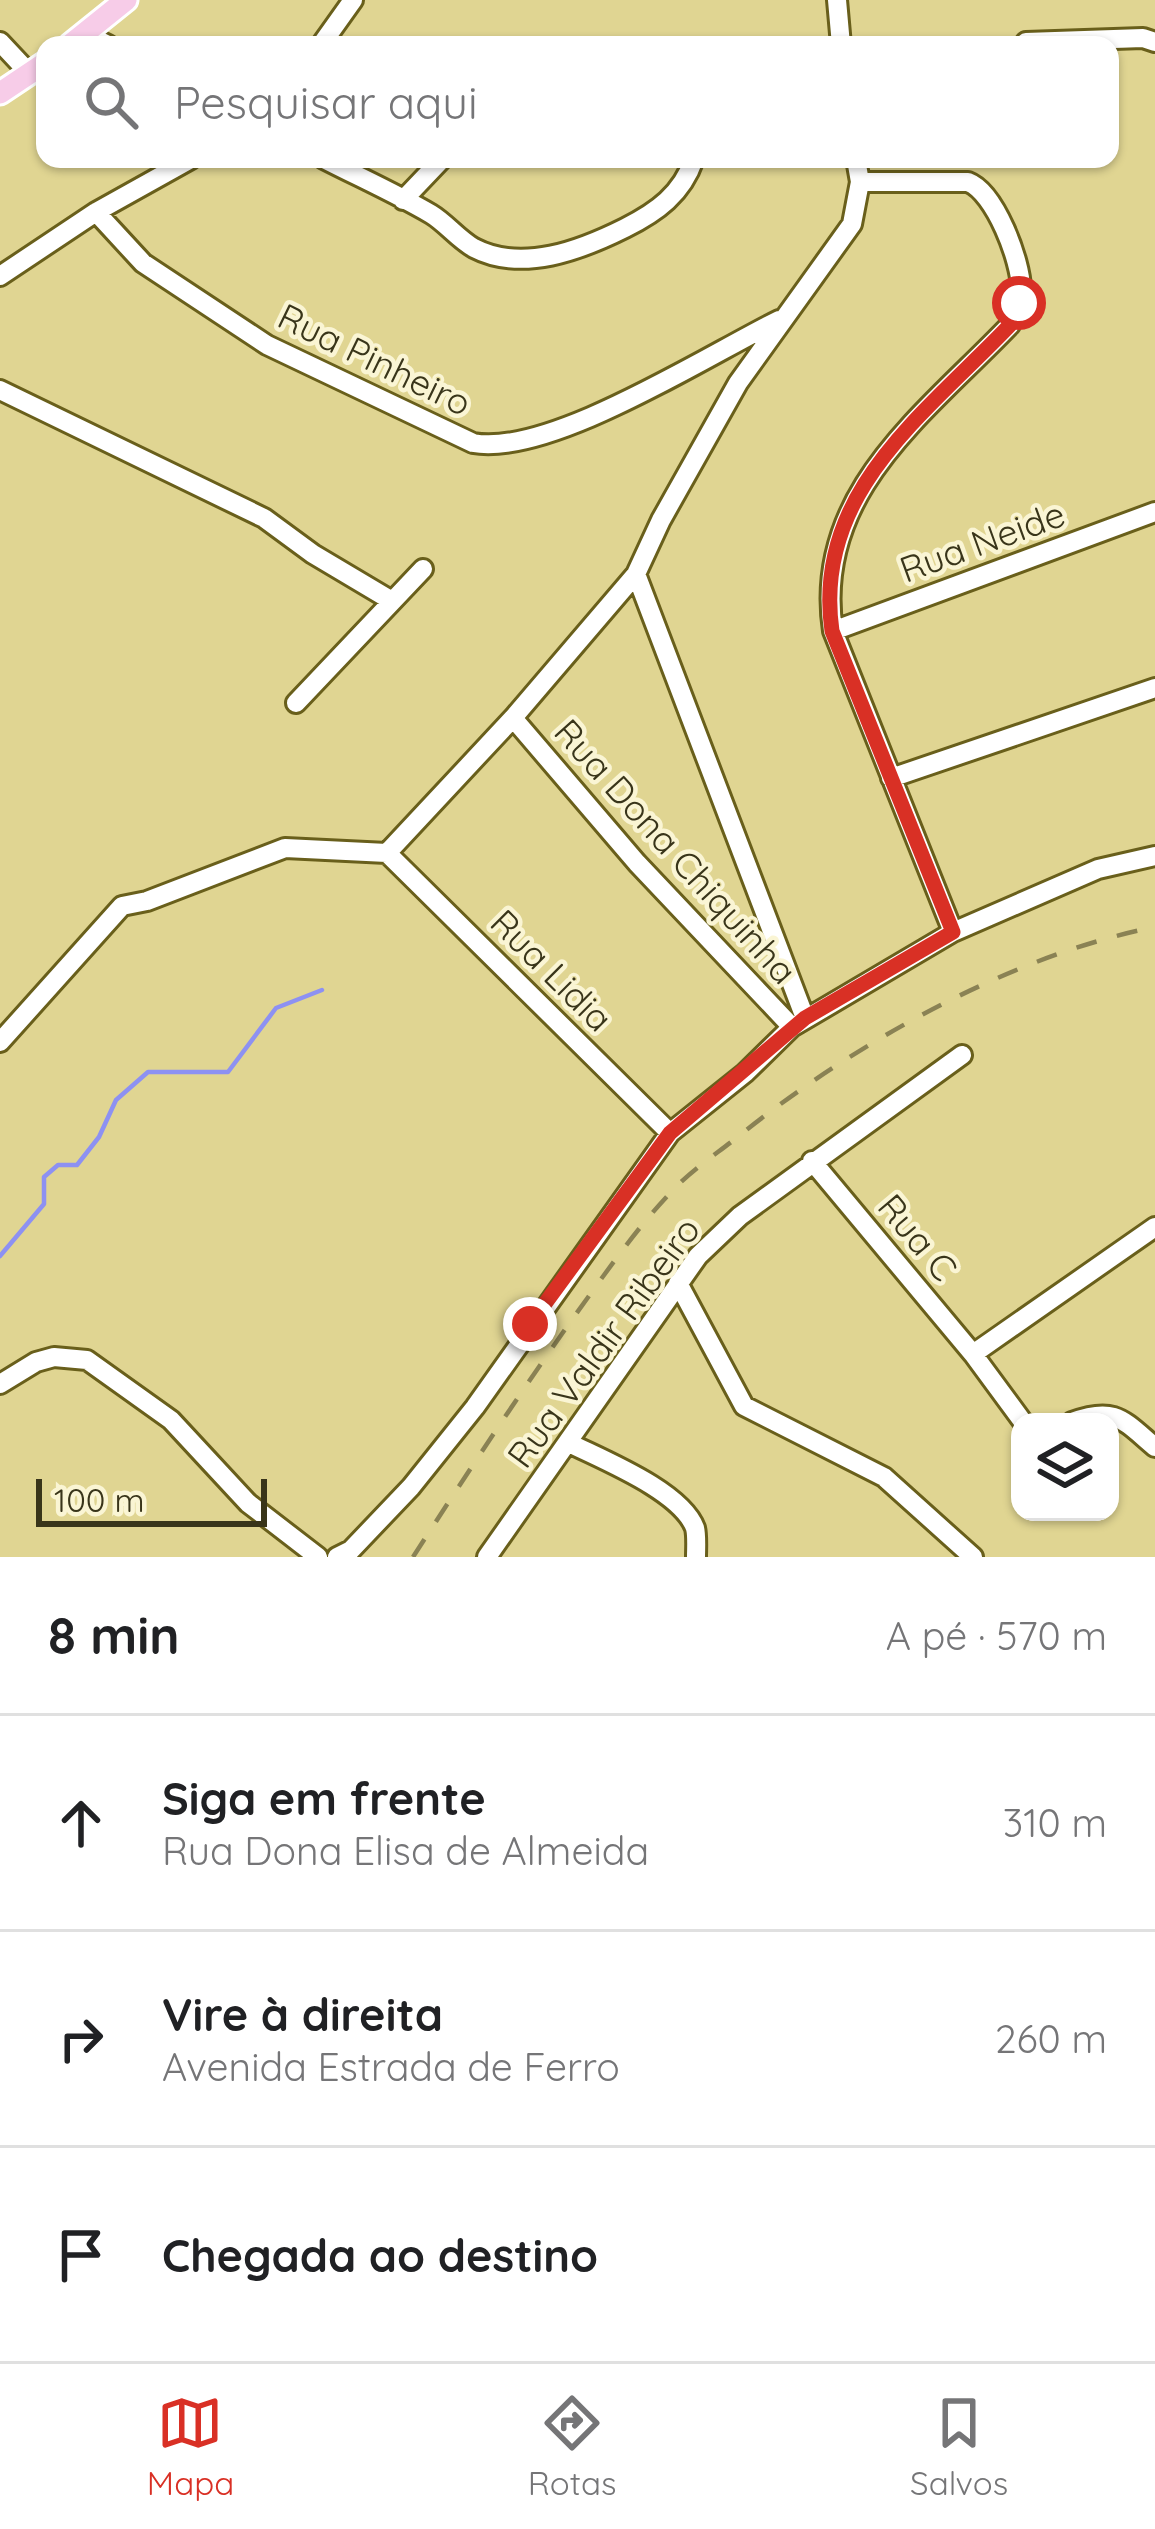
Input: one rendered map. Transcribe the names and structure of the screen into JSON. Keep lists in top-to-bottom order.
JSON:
{
  "streets": {
    "street": [
      "Rua Pinheiro",
      "Rua Neide",
      "Rua Dona Chiquinha",
      "Rua Lidia",
      "Rua C",
      "Rua Valdir Ribeiro"
    ]
  },
  "crossings": [
    ["Rua C", "Rua Valdir Ribeiro"]
  ],
  "scale_bar": "100 m",
  "page": {
    "search": "Pesquisar aqui",
    "scale": "100 m",
    "heading": ["8 min", "A pé · 570 m"],
    "list": [
      ["Siga em frente", "Rua Dona Elisa de Almeida", "310 m"],
      ["Vire à direita", "Avenida Estrada de Ferro", "260 m"],
      "Chegada ao destino"
    ],
    "nav": ["Mapa", "Rotas", "Salvos"]
  }
}
